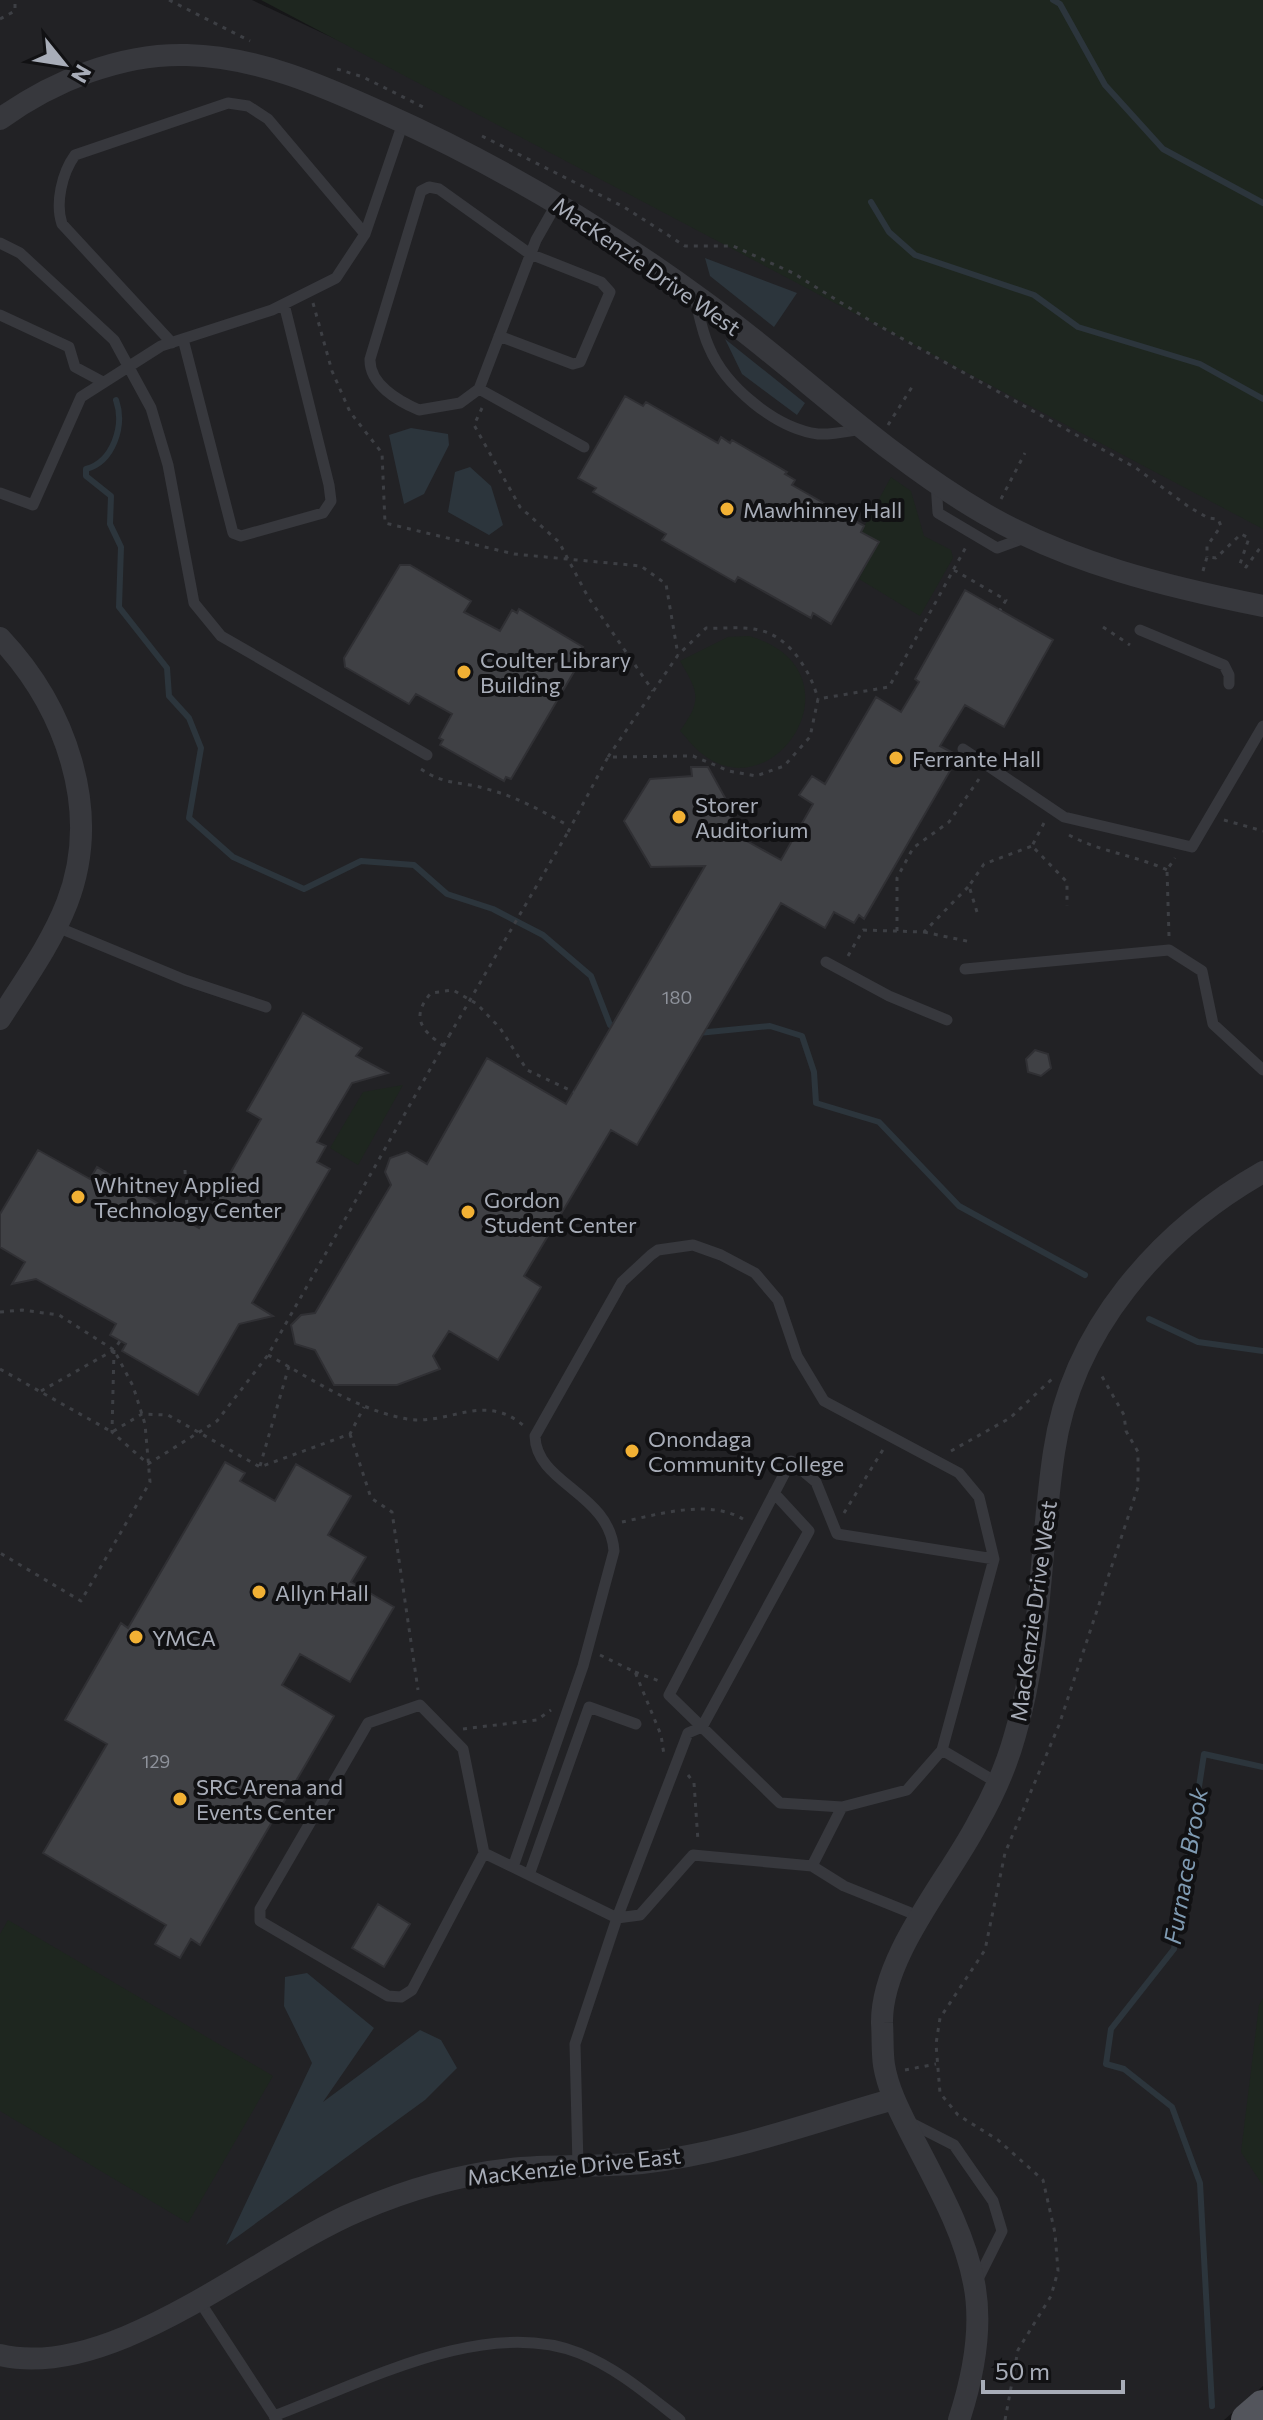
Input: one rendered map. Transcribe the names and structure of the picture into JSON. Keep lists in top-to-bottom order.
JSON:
{
  "streets": {
    "street": ["MacKenzie Drive West", "MacKenzie Drive East"]
  },
  "crossings": [
    ["MacKenzie Drive West", "MacKenzie Drive East"]
  ],
  "water": ["Furnace Brook"],
  "places": [
    "Mawhinney Hall",
    "Coulter Library Building",
    "Ferrante Hall",
    "Storer Auditorium",
    "Whitney Applied Technology Center",
    "Gordon Student Center",
    "Onondaga Community College",
    "Allyn Hall",
    "YMCA",
    "SRC Arena and Events Center"
  ],
  "house_numbers": ["180", "129"],
  "scale_bar": "50 m",
  "north": "bottom right"
}
